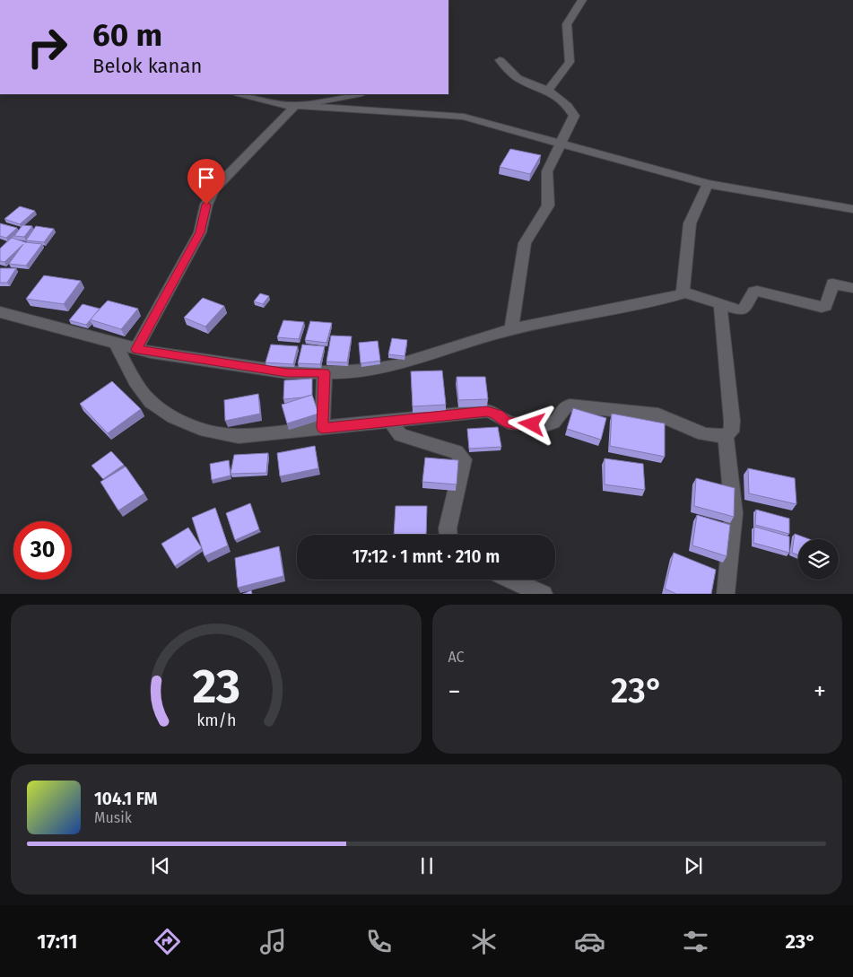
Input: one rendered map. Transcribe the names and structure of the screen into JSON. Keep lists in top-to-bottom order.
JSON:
{
  "page": {
    "turn": ["60 m", "Belok kanan"],
    "limit": "30",
    "trip": "17:12 · 1 mnt · 210 m",
    "tile": "AC",
    "heat": ["−", "23°", "+"],
    "song": ["104.1 FM", "Musik"],
    "tabs": ["17:11", "23°"],
    "gauge": ["23", "km/h"]
  }
}
